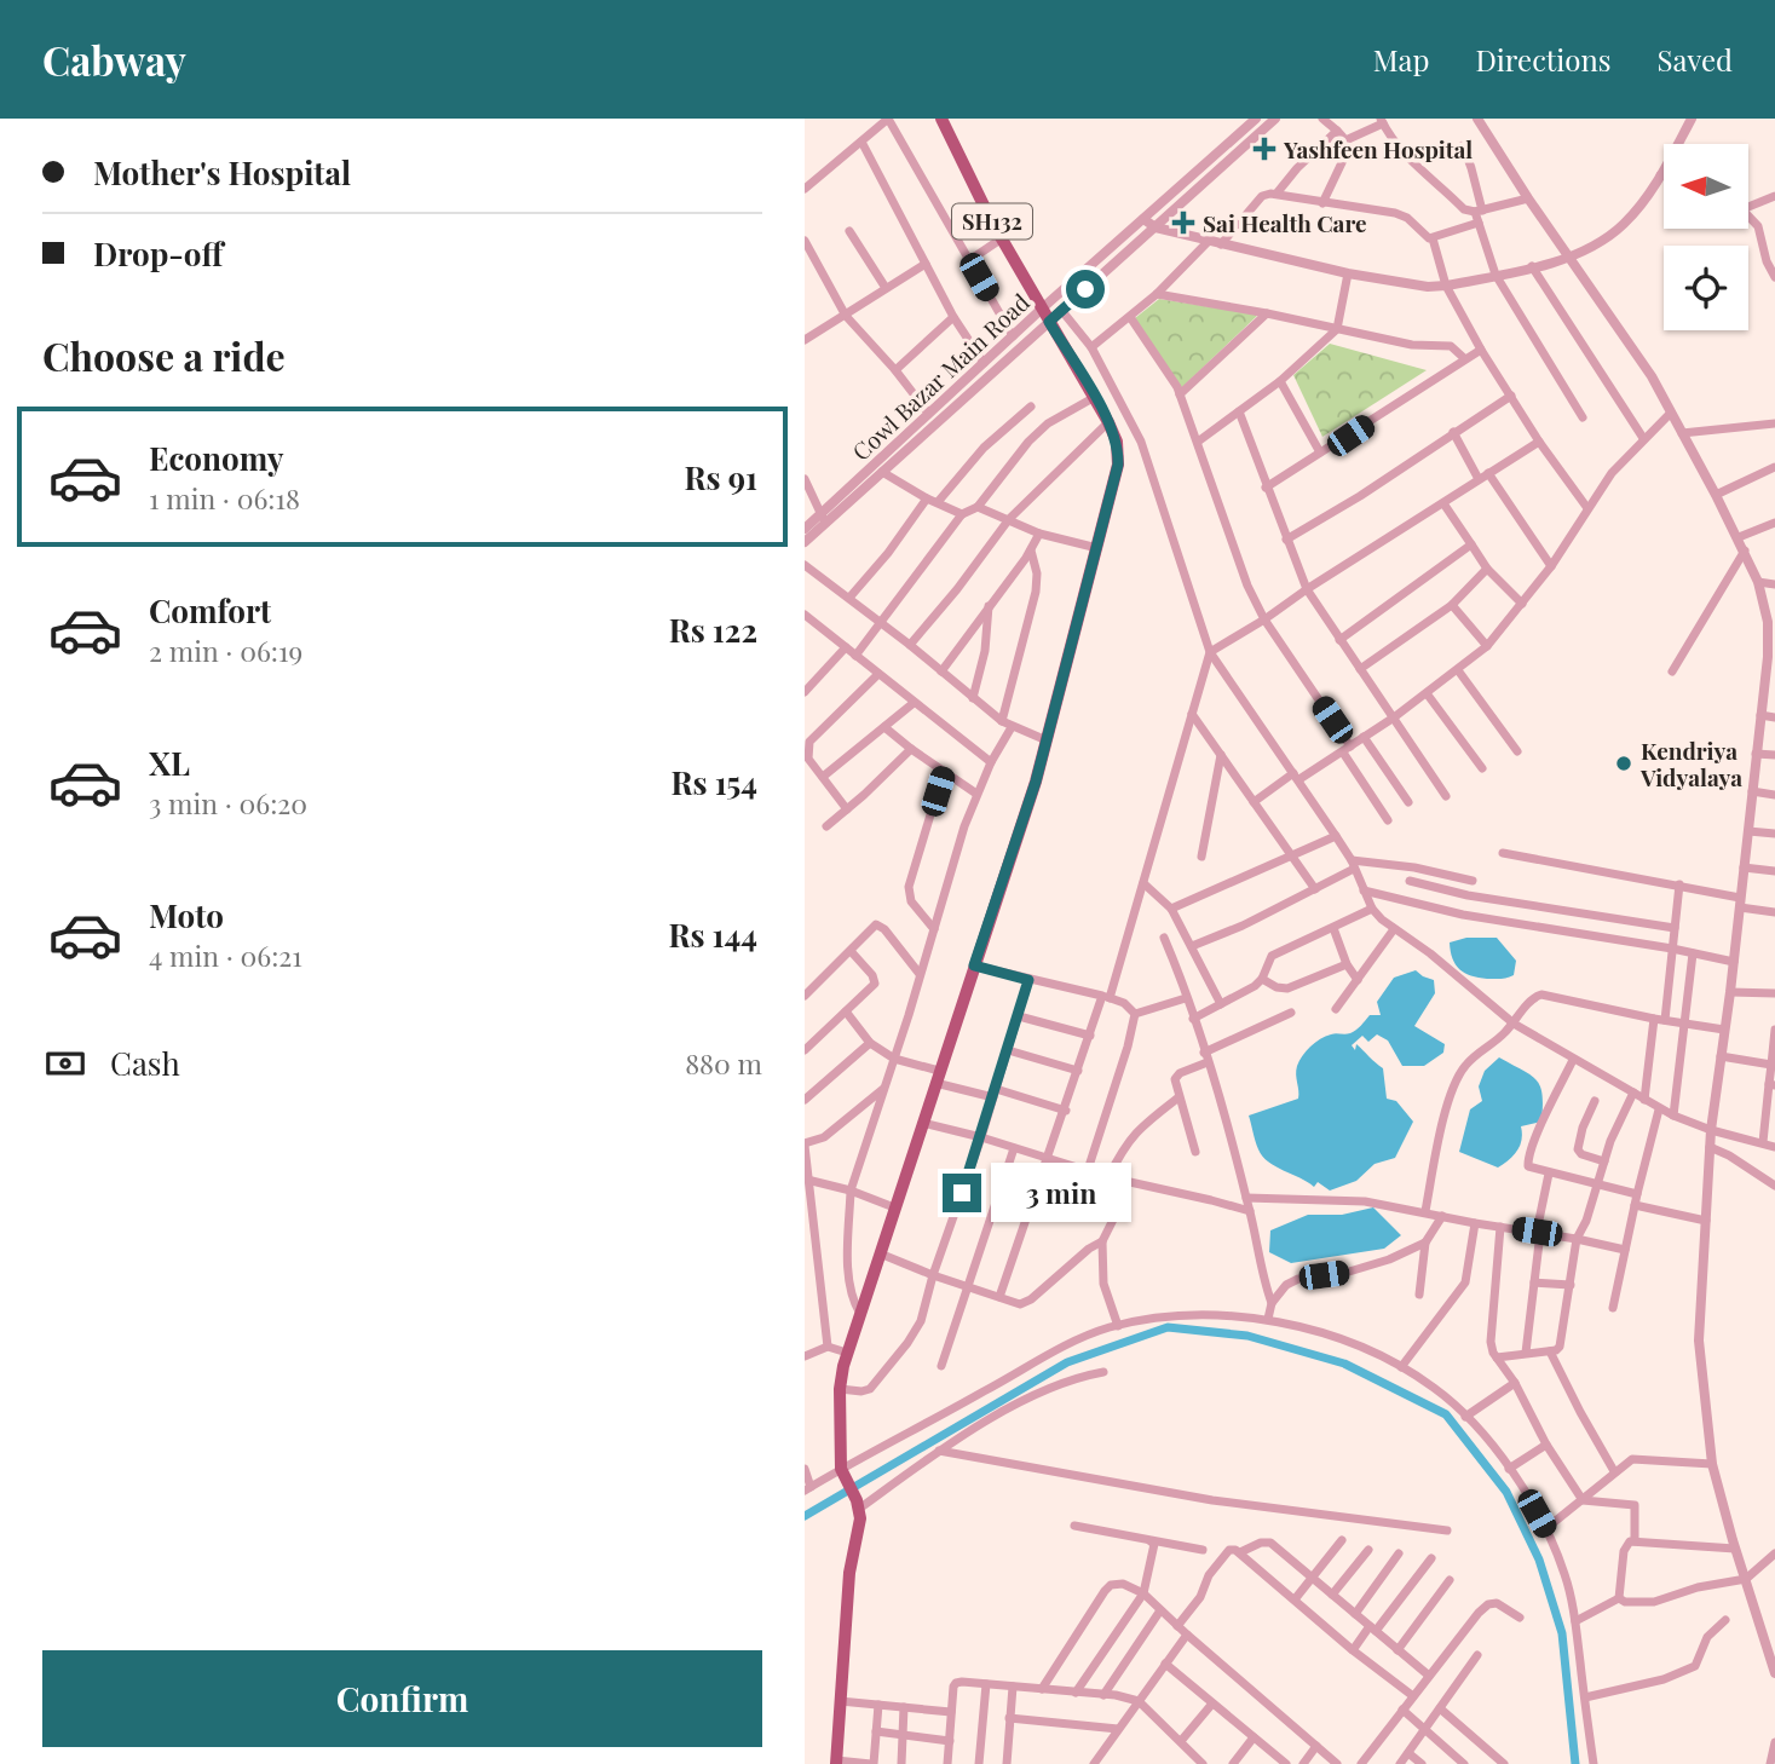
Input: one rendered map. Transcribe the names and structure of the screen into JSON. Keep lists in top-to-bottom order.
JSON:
{
  "streets": {
    "main road": ["SH132"],
    "street": ["Cowl Bazar Main Road"]
  },
  "crossings": [
    ["SH132", "Cowl Bazar Main Road"]
  ],
  "places": {
    "health": ["Yashfeen Hospital", "Sai Health Care"],
    "other": ["Kendriya Vidyalaya"]
  },
  "north": "left",
  "page": {
    "header": "Cabway",
    "nav": ["Map", "Directions", "Saved"],
    "banner": ["Mother's Hospital", "Drop-off"],
    "heading": "Choose a ride",
    "list": [
      {
        "name": "Economy",
        "note": "1 min · 06:18",
        "value": "Rs 91"
      },
      {
        "name": "Comfort",
        "note": "2 min · 06:19",
        "value": "Rs 122"
      },
      {
        "name": "XL",
        "note": "3 min · 06:20",
        "value": "Rs 154"
      },
      {
        "name": "Moto",
        "note": "4 min · 06:21",
        "value": "Rs 144"
      }
    ],
    "pay": ["Cash", "880 m"],
    "bubble": "3 min",
    "buttons": "Confirm"
  }
}
